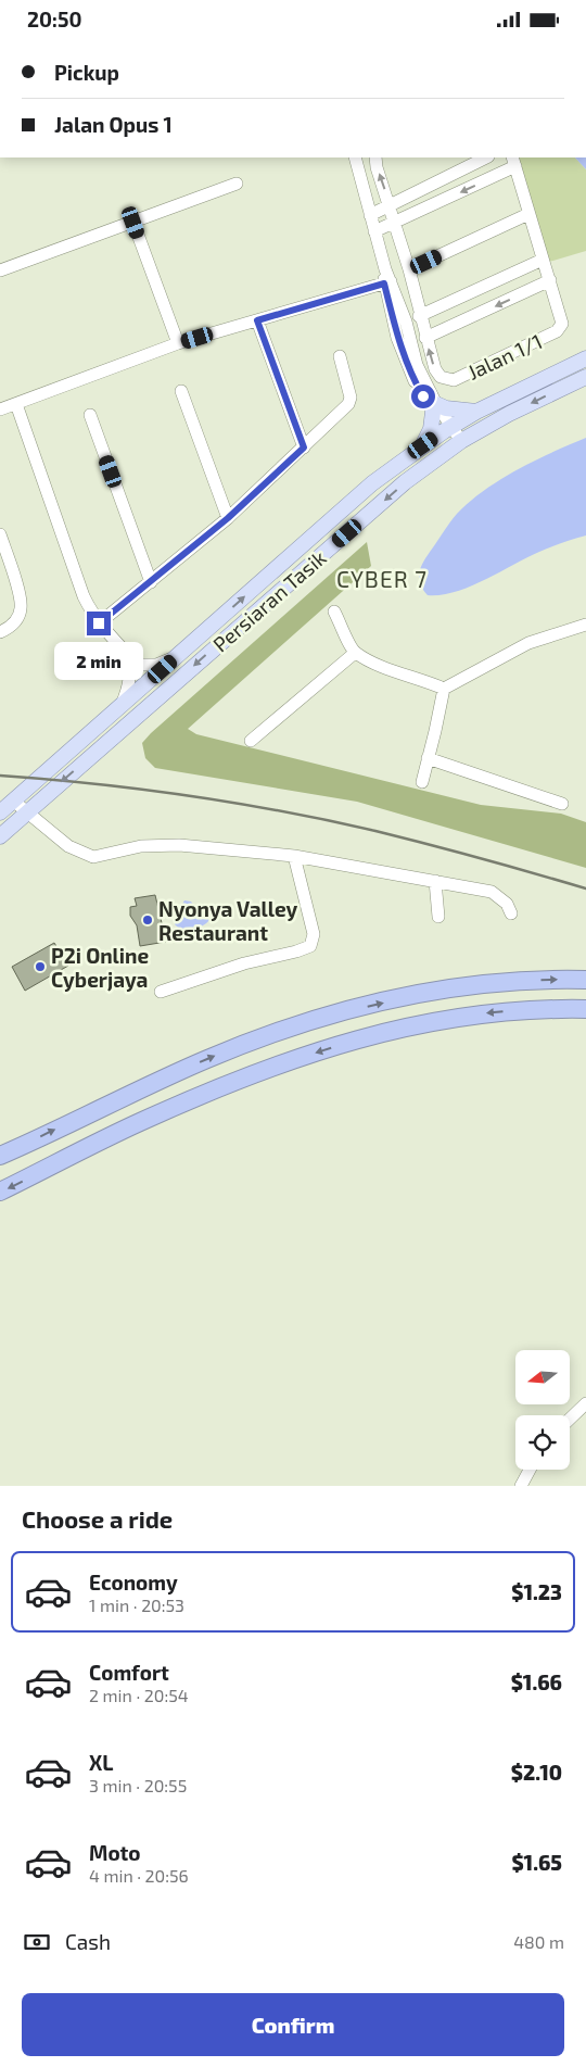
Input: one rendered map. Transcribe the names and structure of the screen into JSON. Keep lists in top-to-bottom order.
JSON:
{
  "streets": {
    "main road": ["Persiaran Tasik"],
    "street": ["Jalan 1/1"]
  },
  "districts": ["CYBER 7"],
  "places": ["Nyonya Valley Restaurant", "P2i Online Cyberjaya"],
  "north": "left",
  "page": {
    "status": "20:50",
    "banner": ["Pickup", "Jalan Opus 1"],
    "bubble": "2 min",
    "heading": "Choose a ride",
    "list": [
      {
        "name": "Economy",
        "note": "1 min · 20:53",
        "value": "$1.23"
      },
      {
        "name": "Comfort",
        "note": "2 min · 20:54",
        "value": "$1.66"
      },
      {
        "name": "XL",
        "note": "3 min · 20:55",
        "value": "$2.10"
      },
      {
        "name": "Moto",
        "note": "4 min · 20:56",
        "value": "$1.65"
      }
    ],
    "pay": ["Cash", "480 m"],
    "buttons": "Confirm"
  }
}
